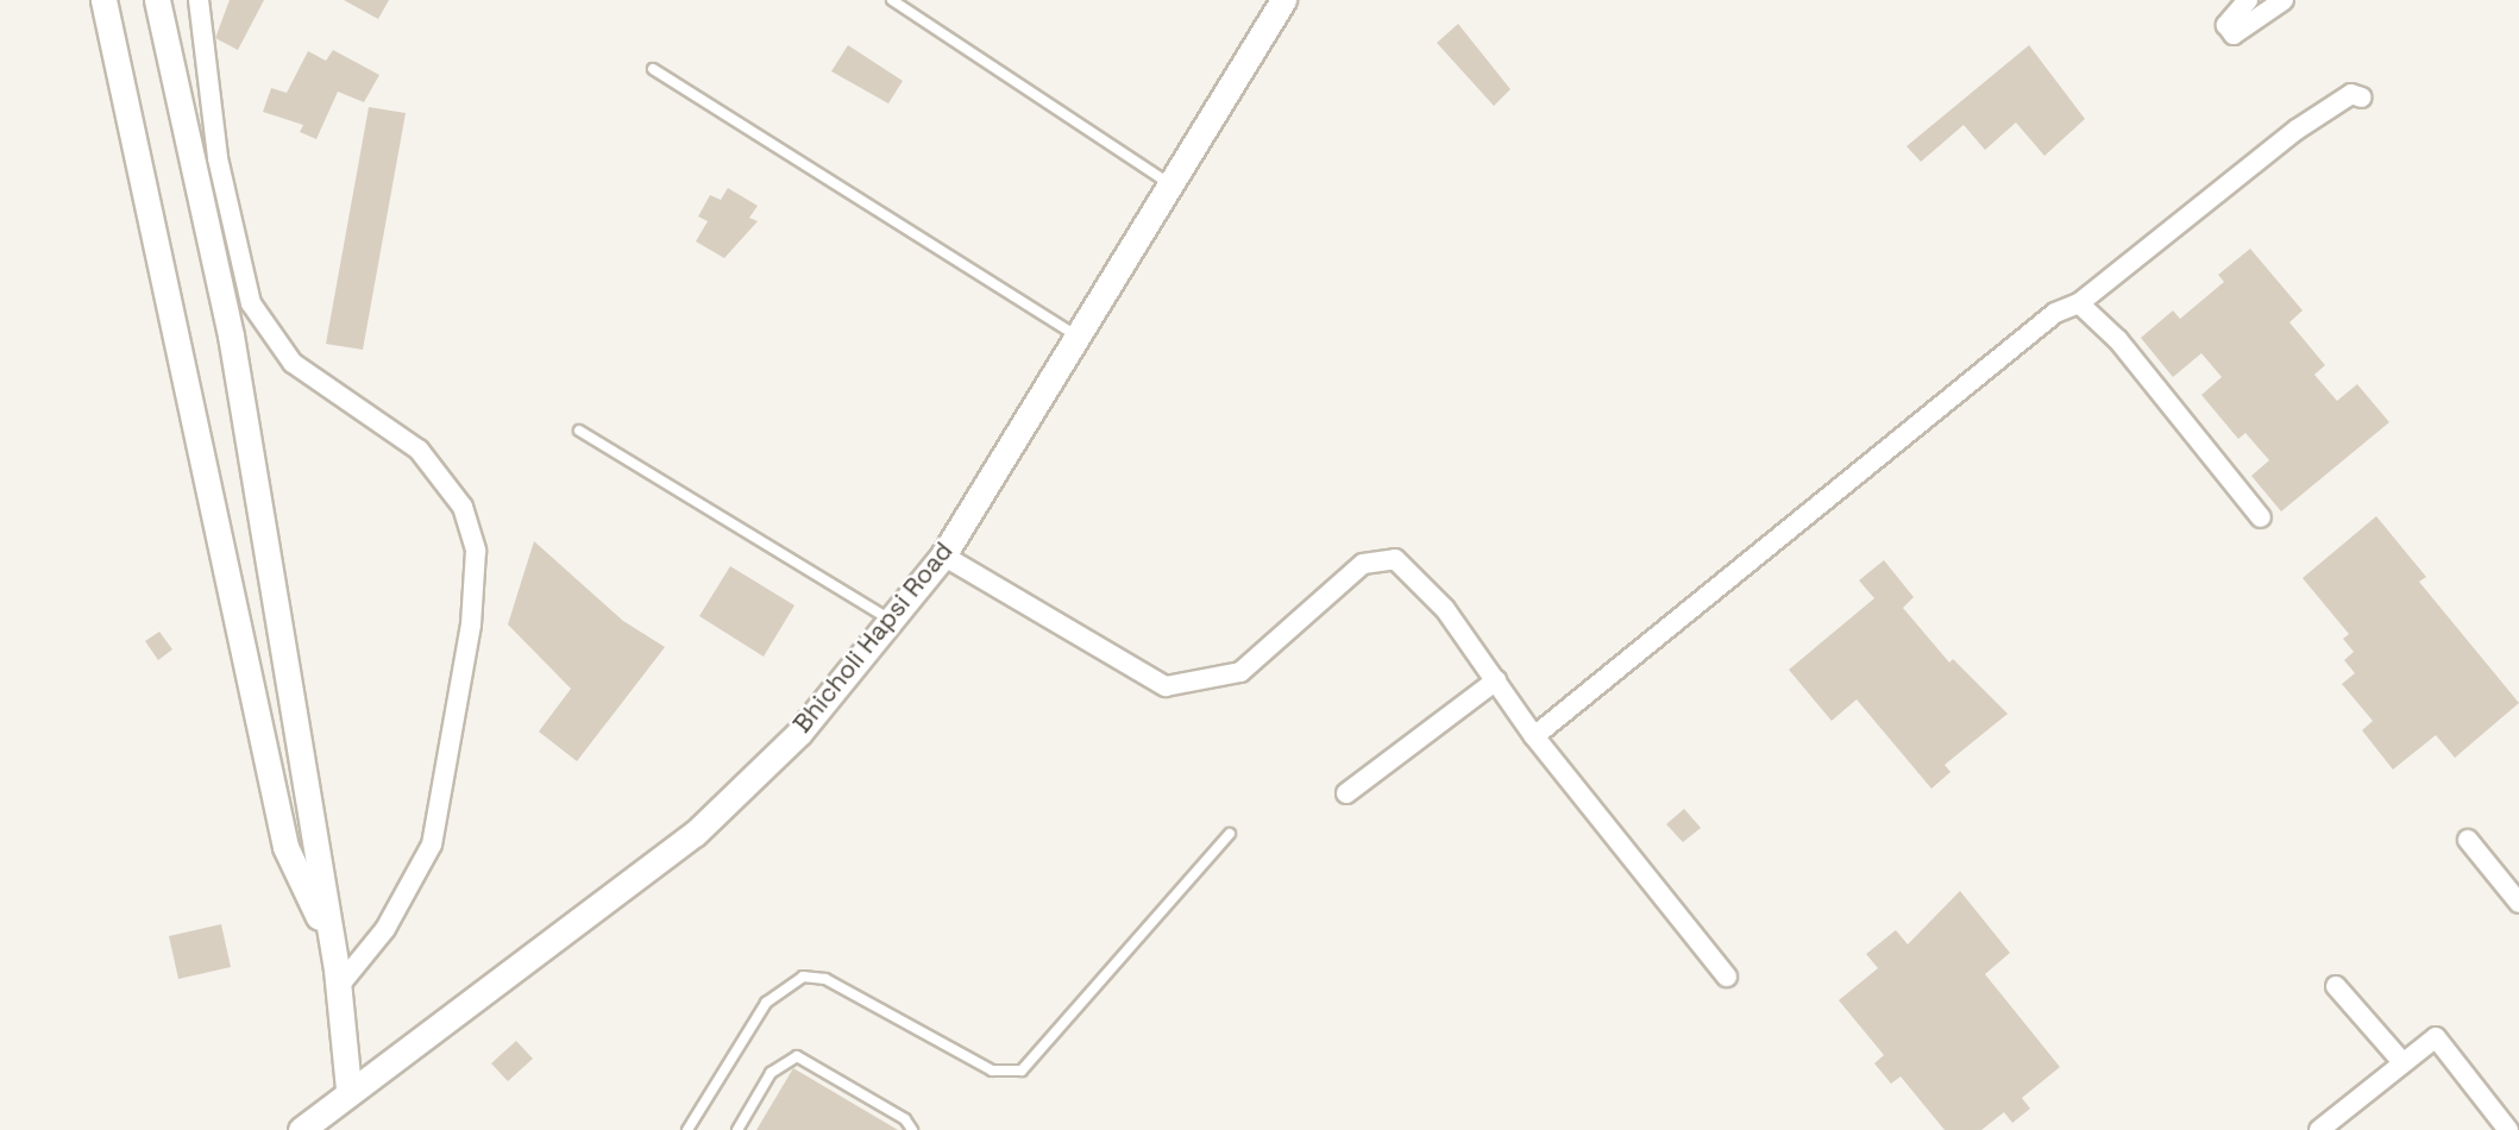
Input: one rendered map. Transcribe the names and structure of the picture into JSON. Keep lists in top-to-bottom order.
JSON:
{
  "streets": {
    "street": ["Bhicholi Hapsi Road"]
  }
}
